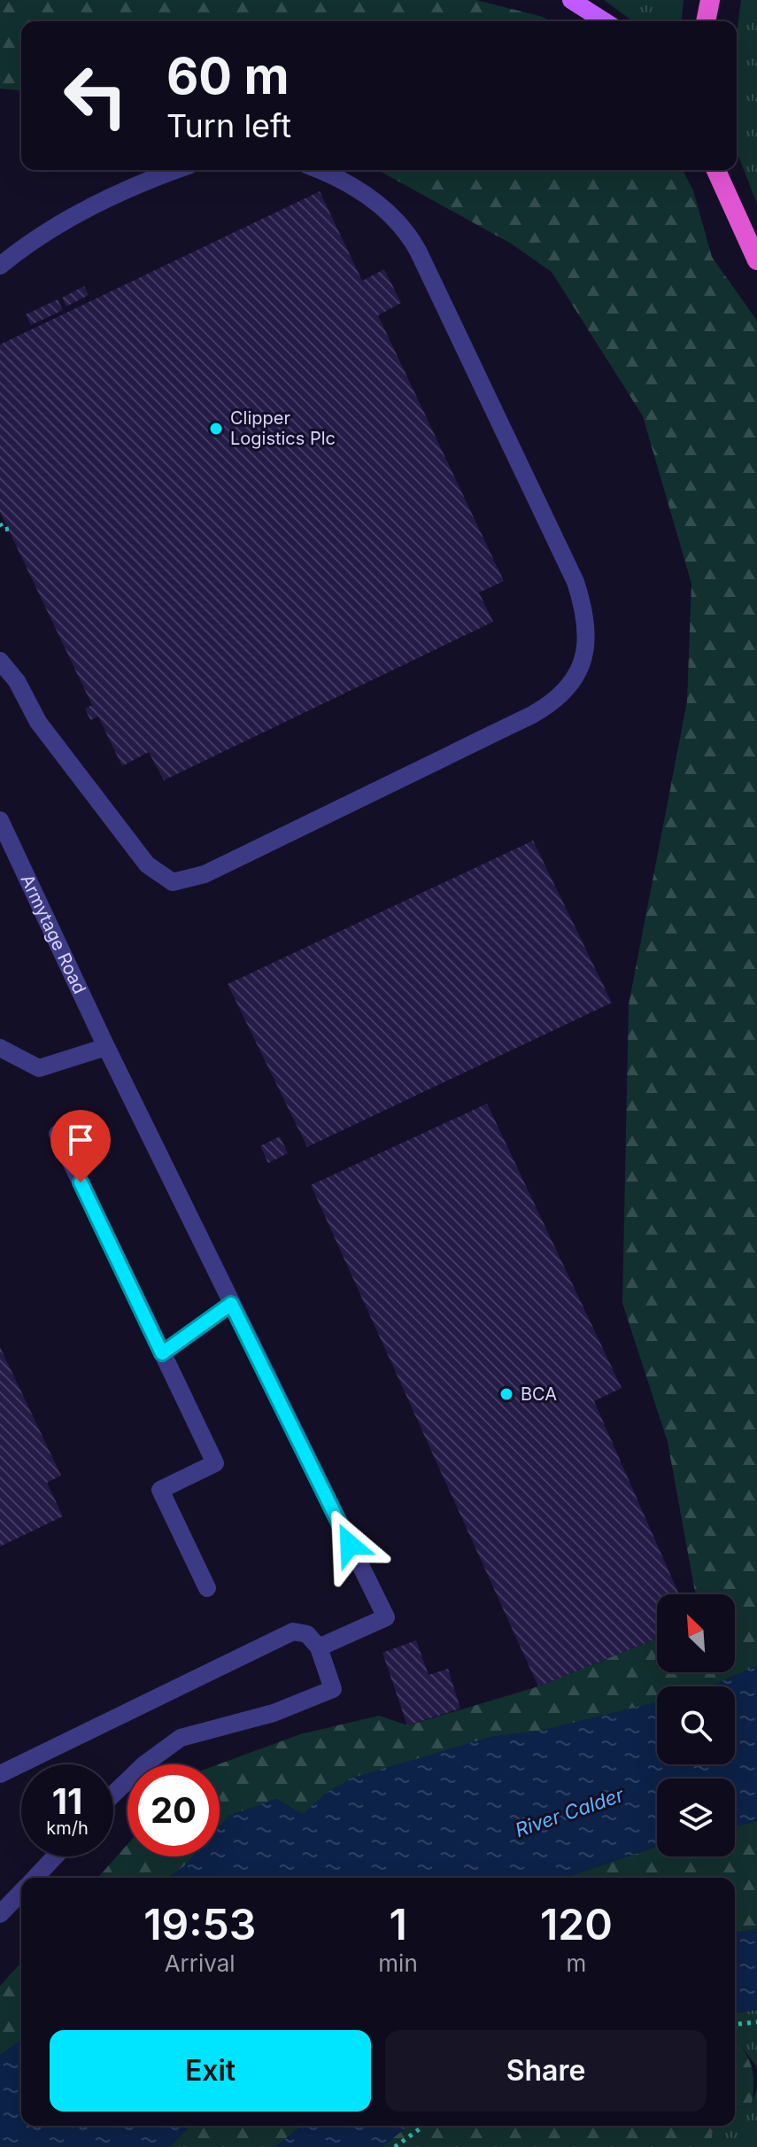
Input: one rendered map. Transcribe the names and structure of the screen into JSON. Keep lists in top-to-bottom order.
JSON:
{
  "streets": {
    "street": ["Armytage Road"]
  },
  "water": ["River Calder"],
  "places": ["Clipper Logistics Plc", "BCA"],
  "north": "top left",
  "page": {
    "turn": ["60 m", "Turn left"],
    "speed": "11 km/h",
    "limit": "20",
    "eta": [
      "19:53",
      "Arrival",
      "1",
      "min",
      "120",
      "m"
    ],
    "buttons": ["Exit", "Share"]
  }
}
